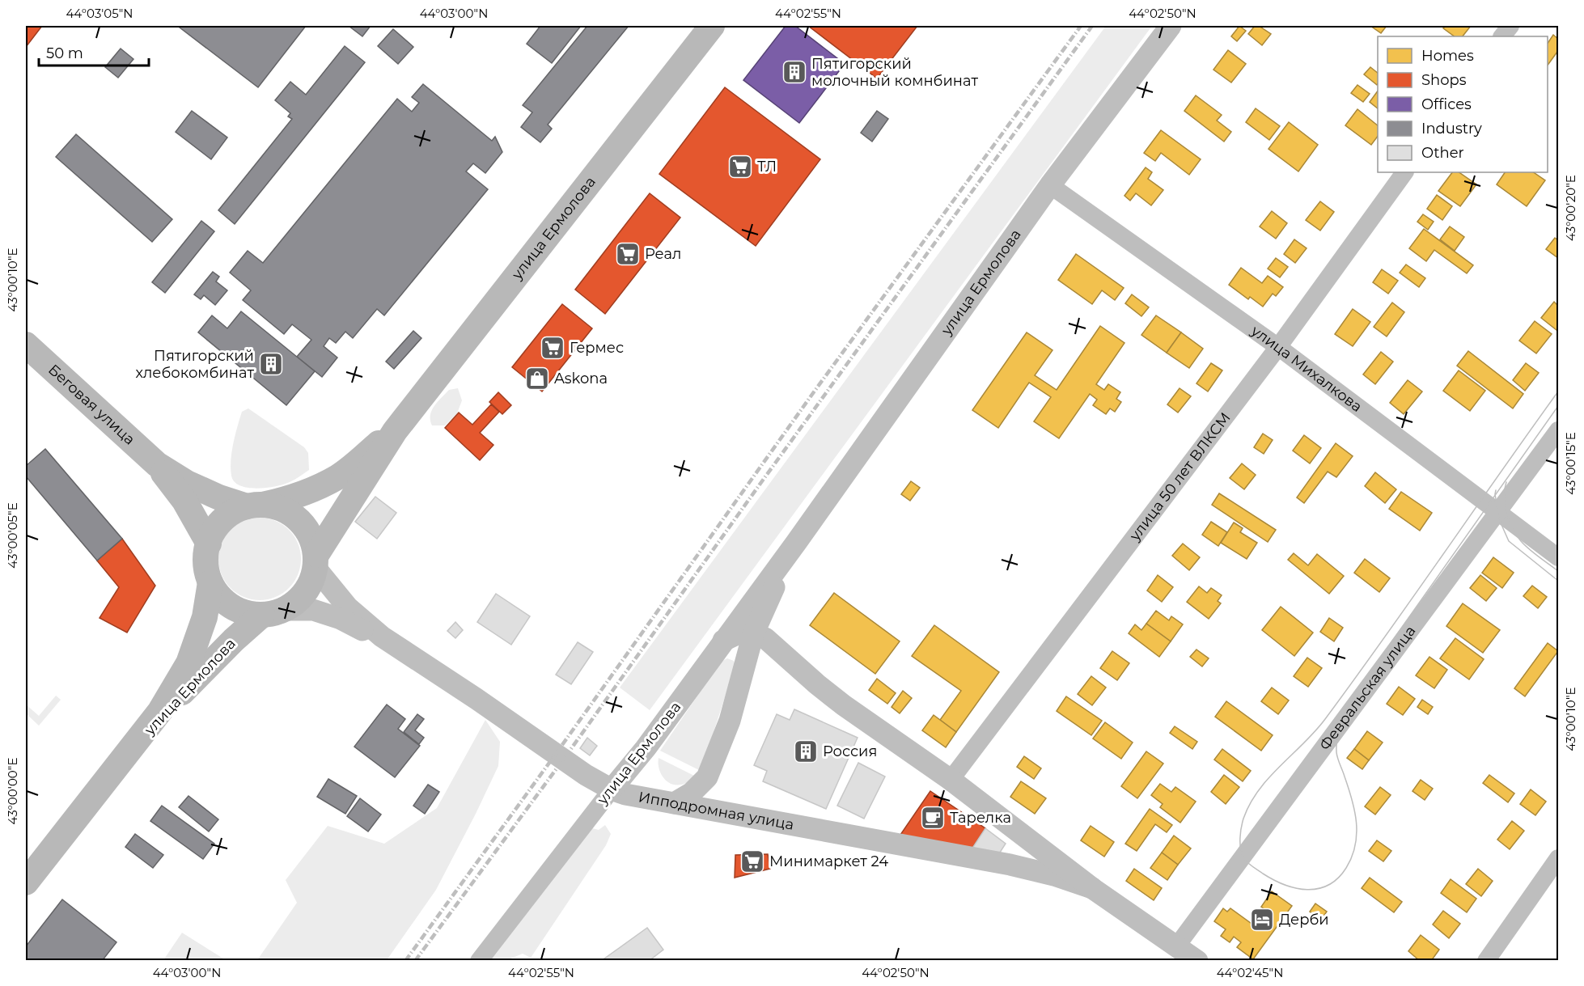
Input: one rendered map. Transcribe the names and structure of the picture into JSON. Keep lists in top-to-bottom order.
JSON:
{
  "streets": {
    "main road": ["улица Ермолова", "Беговая улица"],
    "street": [
      "улица Михалкова",
      "улица 50 лет ВЛКСМ",
      "Февральская улица",
      "Ипподромная улица"
    ]
  },
  "crossings": [
    ["улица Ермолова", "улица Михалкова"],
    ["улица Ермолова", "Беговая улица"],
    ["улица Ермолова", "Ипподромная улица"],
    ["улица Михалкова", "улица 50 лет ВЛКСМ"],
    ["улица Михалкова", "Февральская улица"],
    ["Беговая улица", "Ипподромная улица"],
    ["улица 50 лет ВЛКСМ", "Ипподромная улица"],
    ["Февральская улица", "Ипподромная улица"]
  ],
  "places": {
    "building": ["Пятигорский молочный комнбинат", "Пятигорский хлебокомбинат", "Россия"],
    "supermarket": [
      "ТЛ",
      "Реал",
      "Гермес",
      "Минимаркет 24"
    ],
    "shop": ["Askona"],
    "cafe": ["Тарелка"],
    "hotel": ["Дерби"]
  },
  "legend": [
    "Homes",
    "Shops",
    "Offices",
    "Industry",
    "Other"
  ],
  "scale_bar": "50 m",
  "coordinates": [
    "44°03'05\"N",
    "44°03'00\"N",
    "44°02'55\"N",
    "44°02'50\"N",
    "43°00'20\"E",
    "43°00'10\"E",
    "43°00'15\"E",
    "43°00'05\"E",
    "43°00'00\"E",
    "44°02'45\"N"
  ]
}
